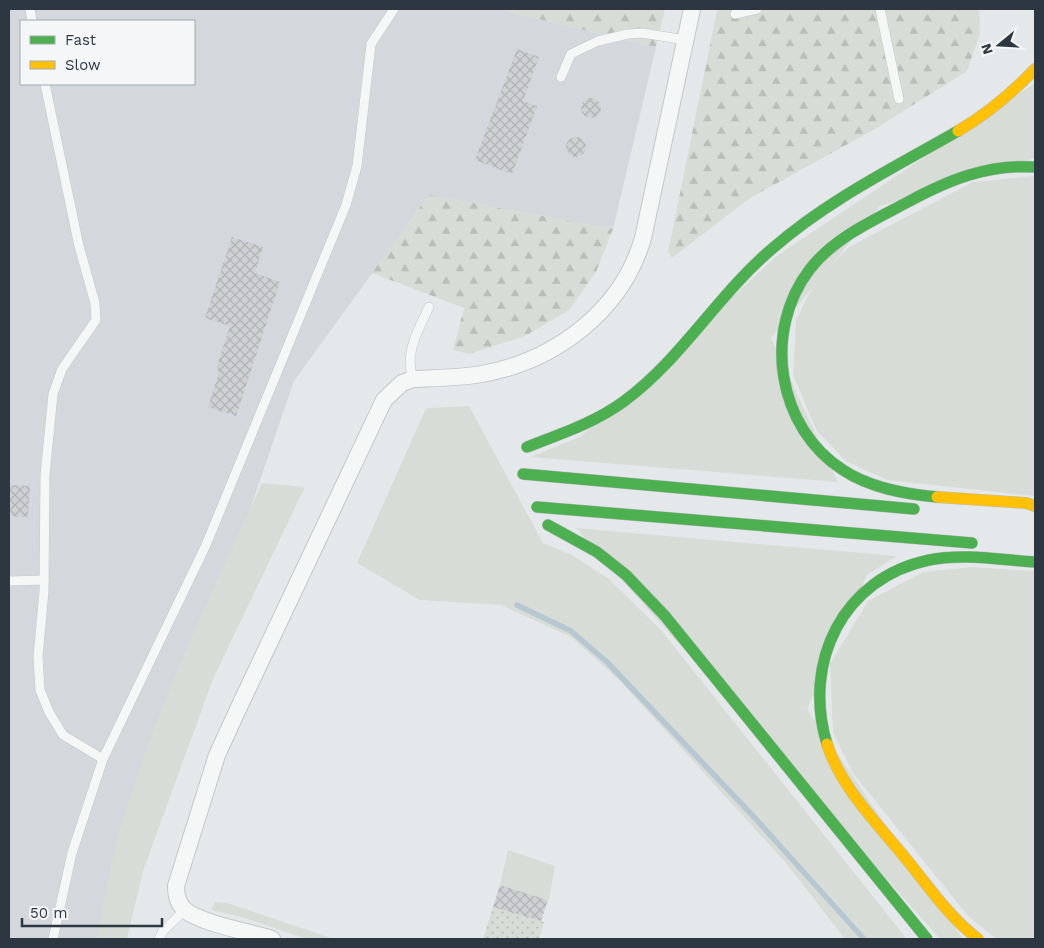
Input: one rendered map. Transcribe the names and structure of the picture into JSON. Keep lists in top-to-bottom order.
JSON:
{
  "legend": ["Fast", "Slow"],
  "scale_bar": "50 m",
  "north": "left"
}
